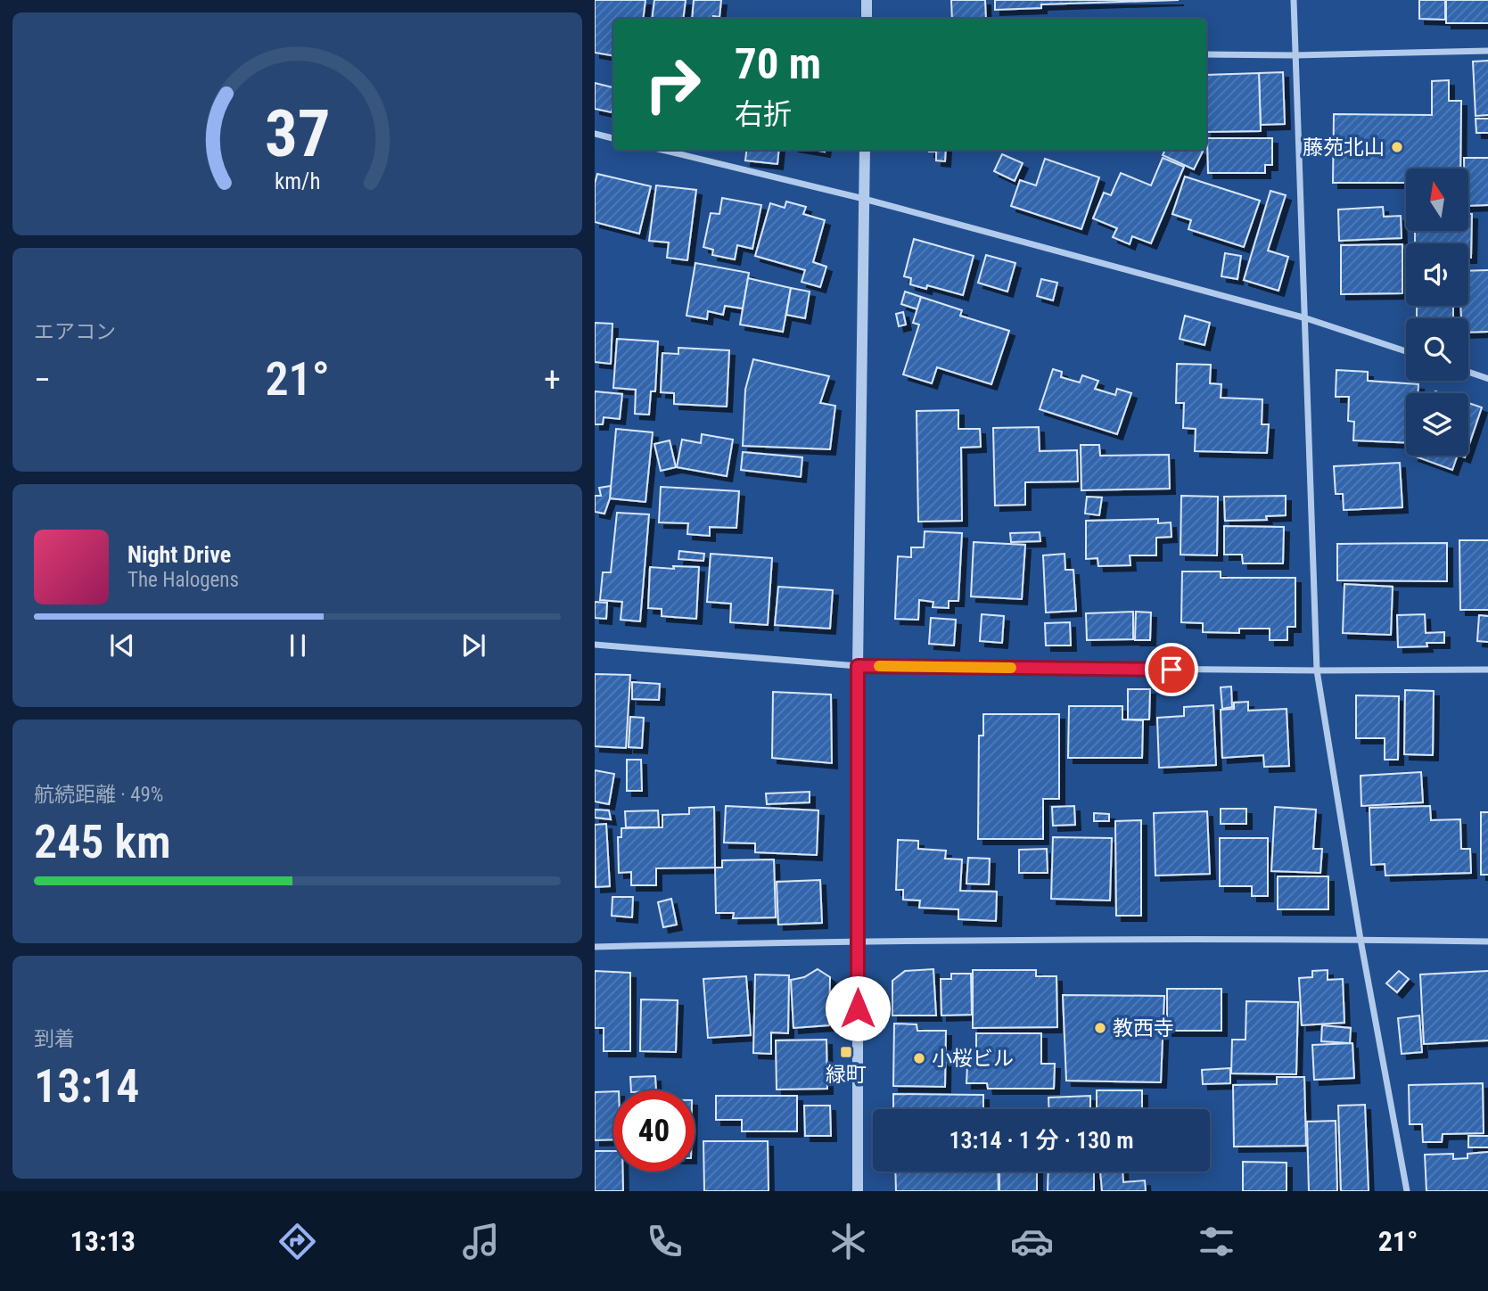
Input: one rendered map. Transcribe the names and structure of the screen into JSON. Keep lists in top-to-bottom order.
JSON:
{
  "places": {
    "other": ["藤苑北山", "教西寺", "小桜ビル"],
    "transit": ["緑町"]
  },
  "north": "top",
  "page": {
    "turn": ["70 m", "右折"],
    "tile": [
      "エアコン",
      ["航続距離 · 49%", "245 km"],
      ["到着", "13:14"]
    ],
    "heat": ["−", "21°", "+"],
    "song": ["Night Drive", "The Halogens"],
    "limit": "40",
    "trip": "13:14 · 1 分 · 130 m",
    "tabs": ["13:13", "21°"],
    "gauge": ["37", "km/h"]
  }
}
